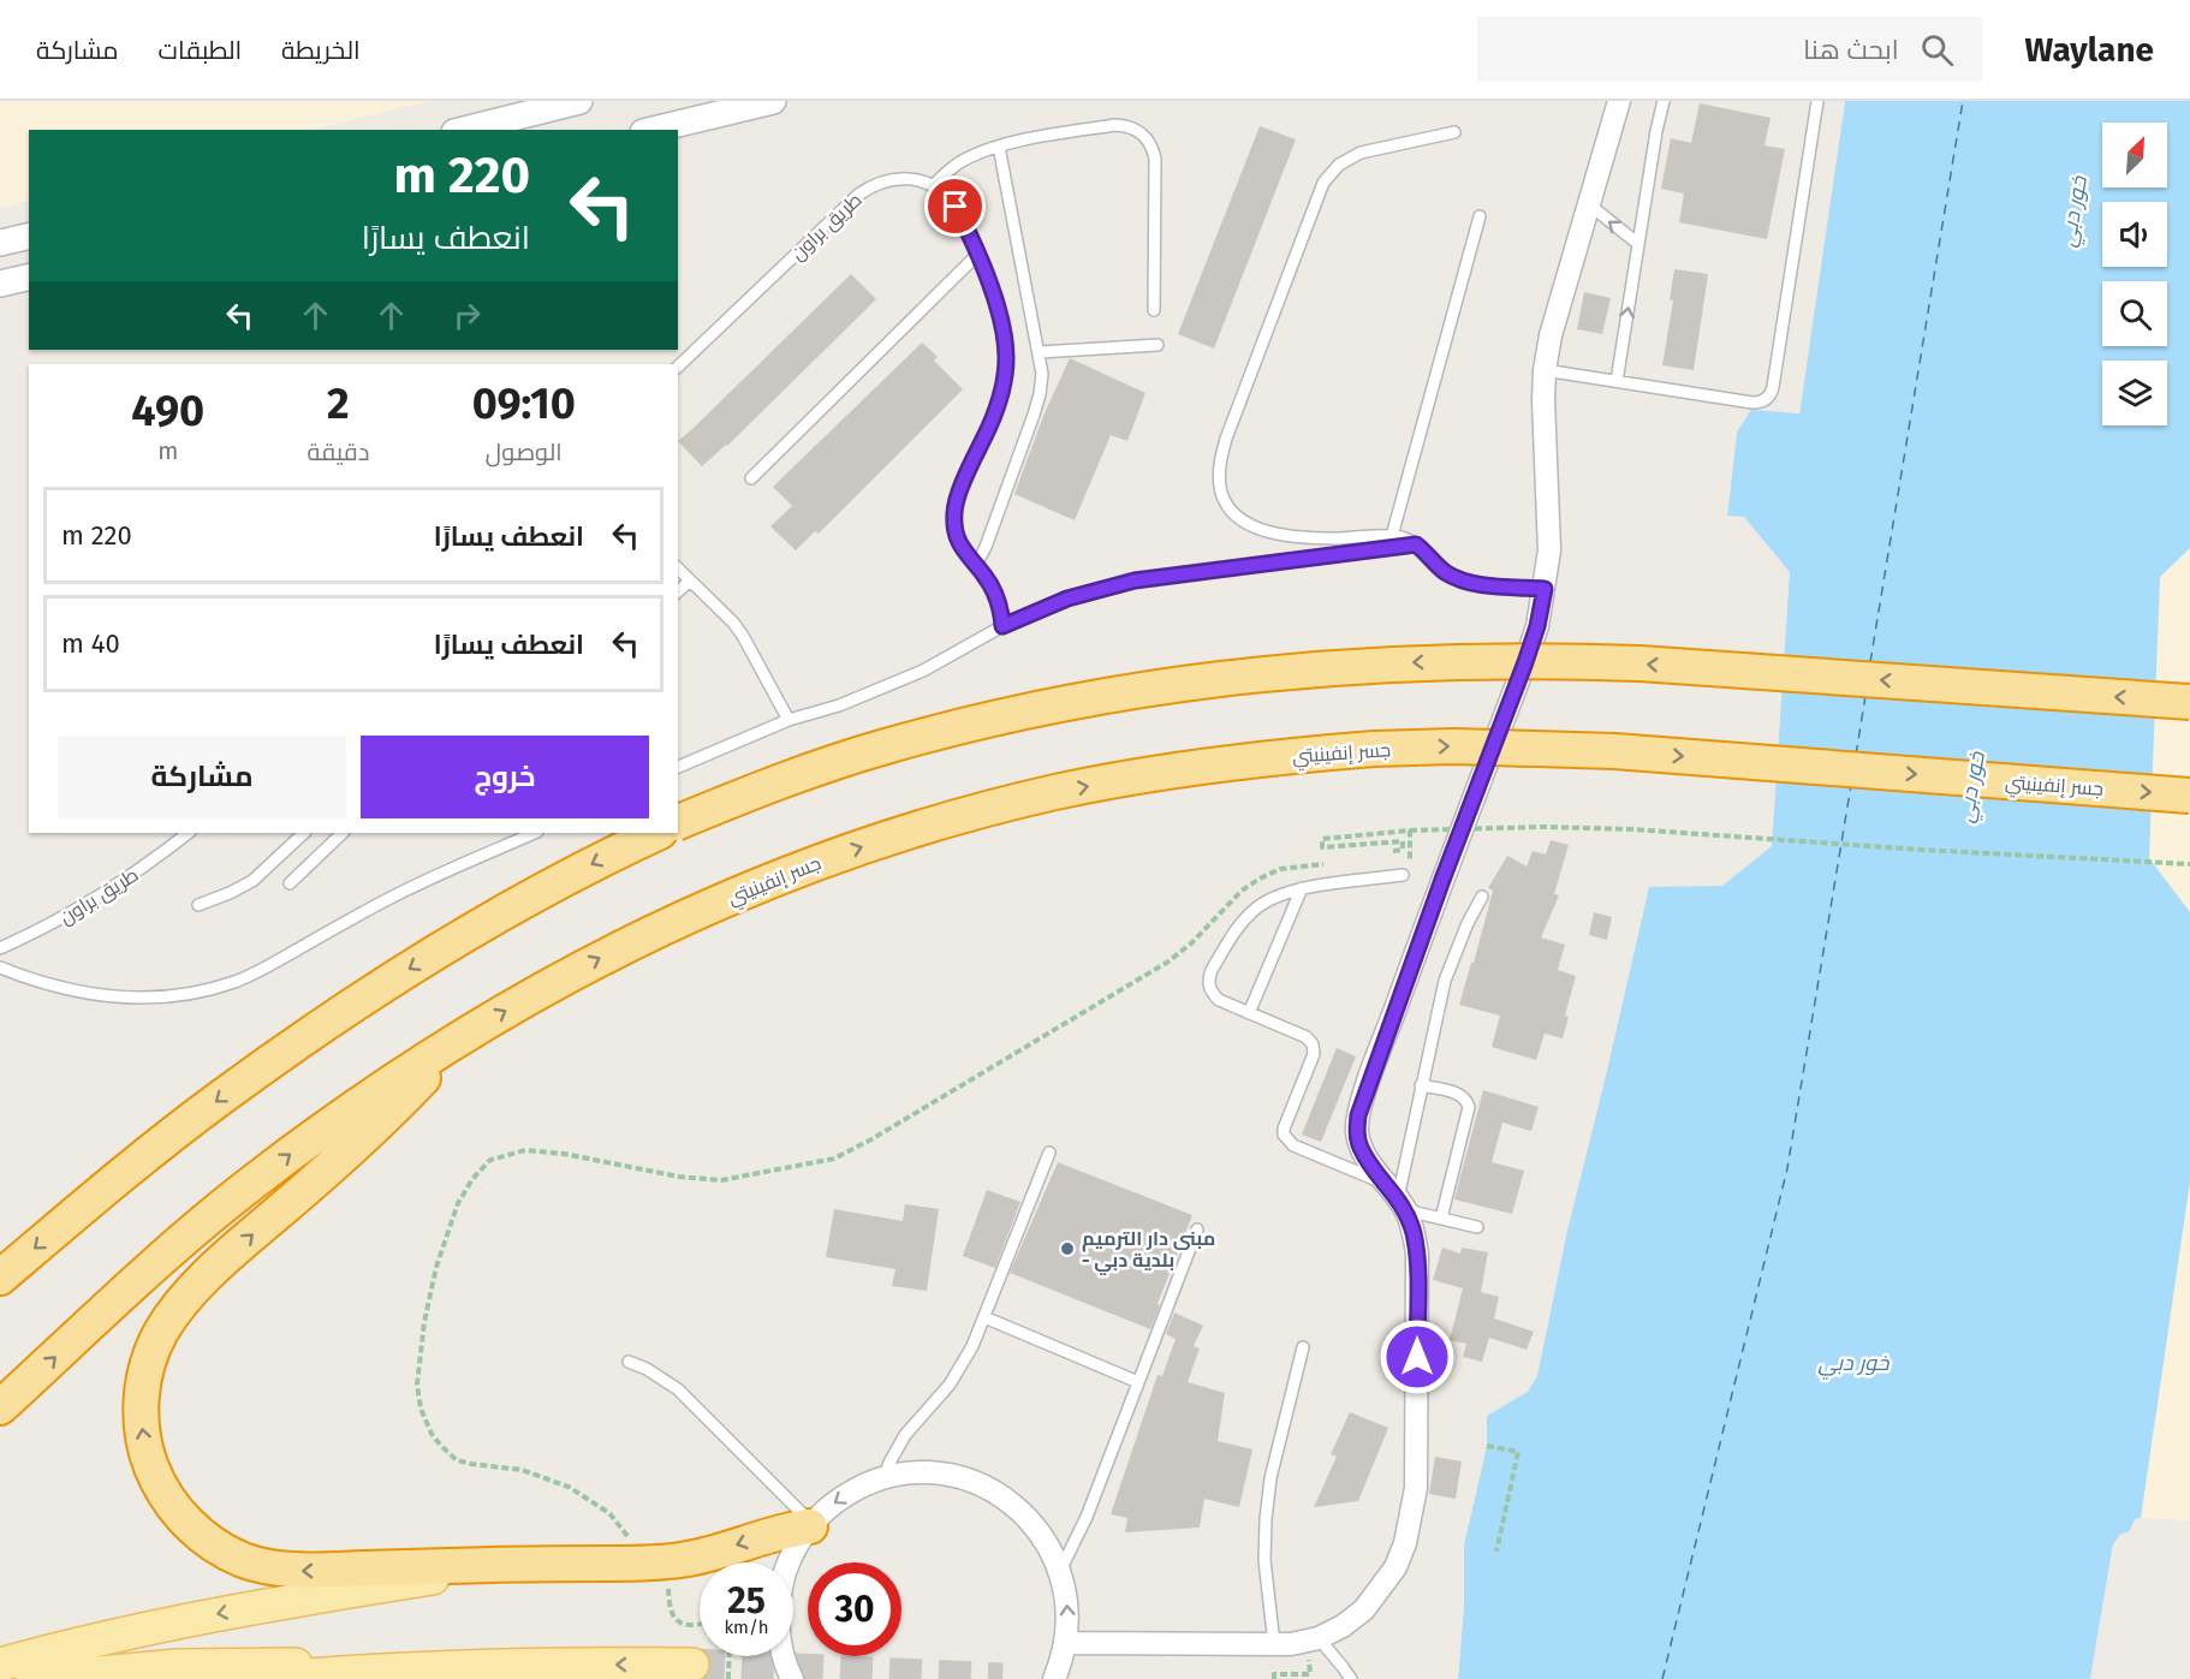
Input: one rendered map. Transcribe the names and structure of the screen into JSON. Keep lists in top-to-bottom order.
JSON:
{
  "streets": {
    "highway": ["جسر إنفينيتي"],
    "lane": ["طريق براون"]
  },
  "water": ["خور دبي"],
  "places": ["مبنى دار الترميم - بلدية دبي"],
  "north": "top right",
  "page": {
    "header": "Waylane",
    "search": "ابحث هنا",
    "nav": ["الخريطة", "الطبقات", "مشاركة"],
    "turn": ["220 m", "انعطف يسارًا"],
    "eta": [
      "09:10",
      "الوصول",
      "2",
      "دقيقة",
      "490",
      "m"
    ],
    "list": [
      {
        "name": "انعطف يسارًا",
        "value": "220 m"
      },
      {
        "name": "انعطف يسارًا",
        "value": "40 m"
      }
    ],
    "buttons": ["خروج", "مشاركة"],
    "speed": "25 km/h",
    "limit": "30"
  }
}
